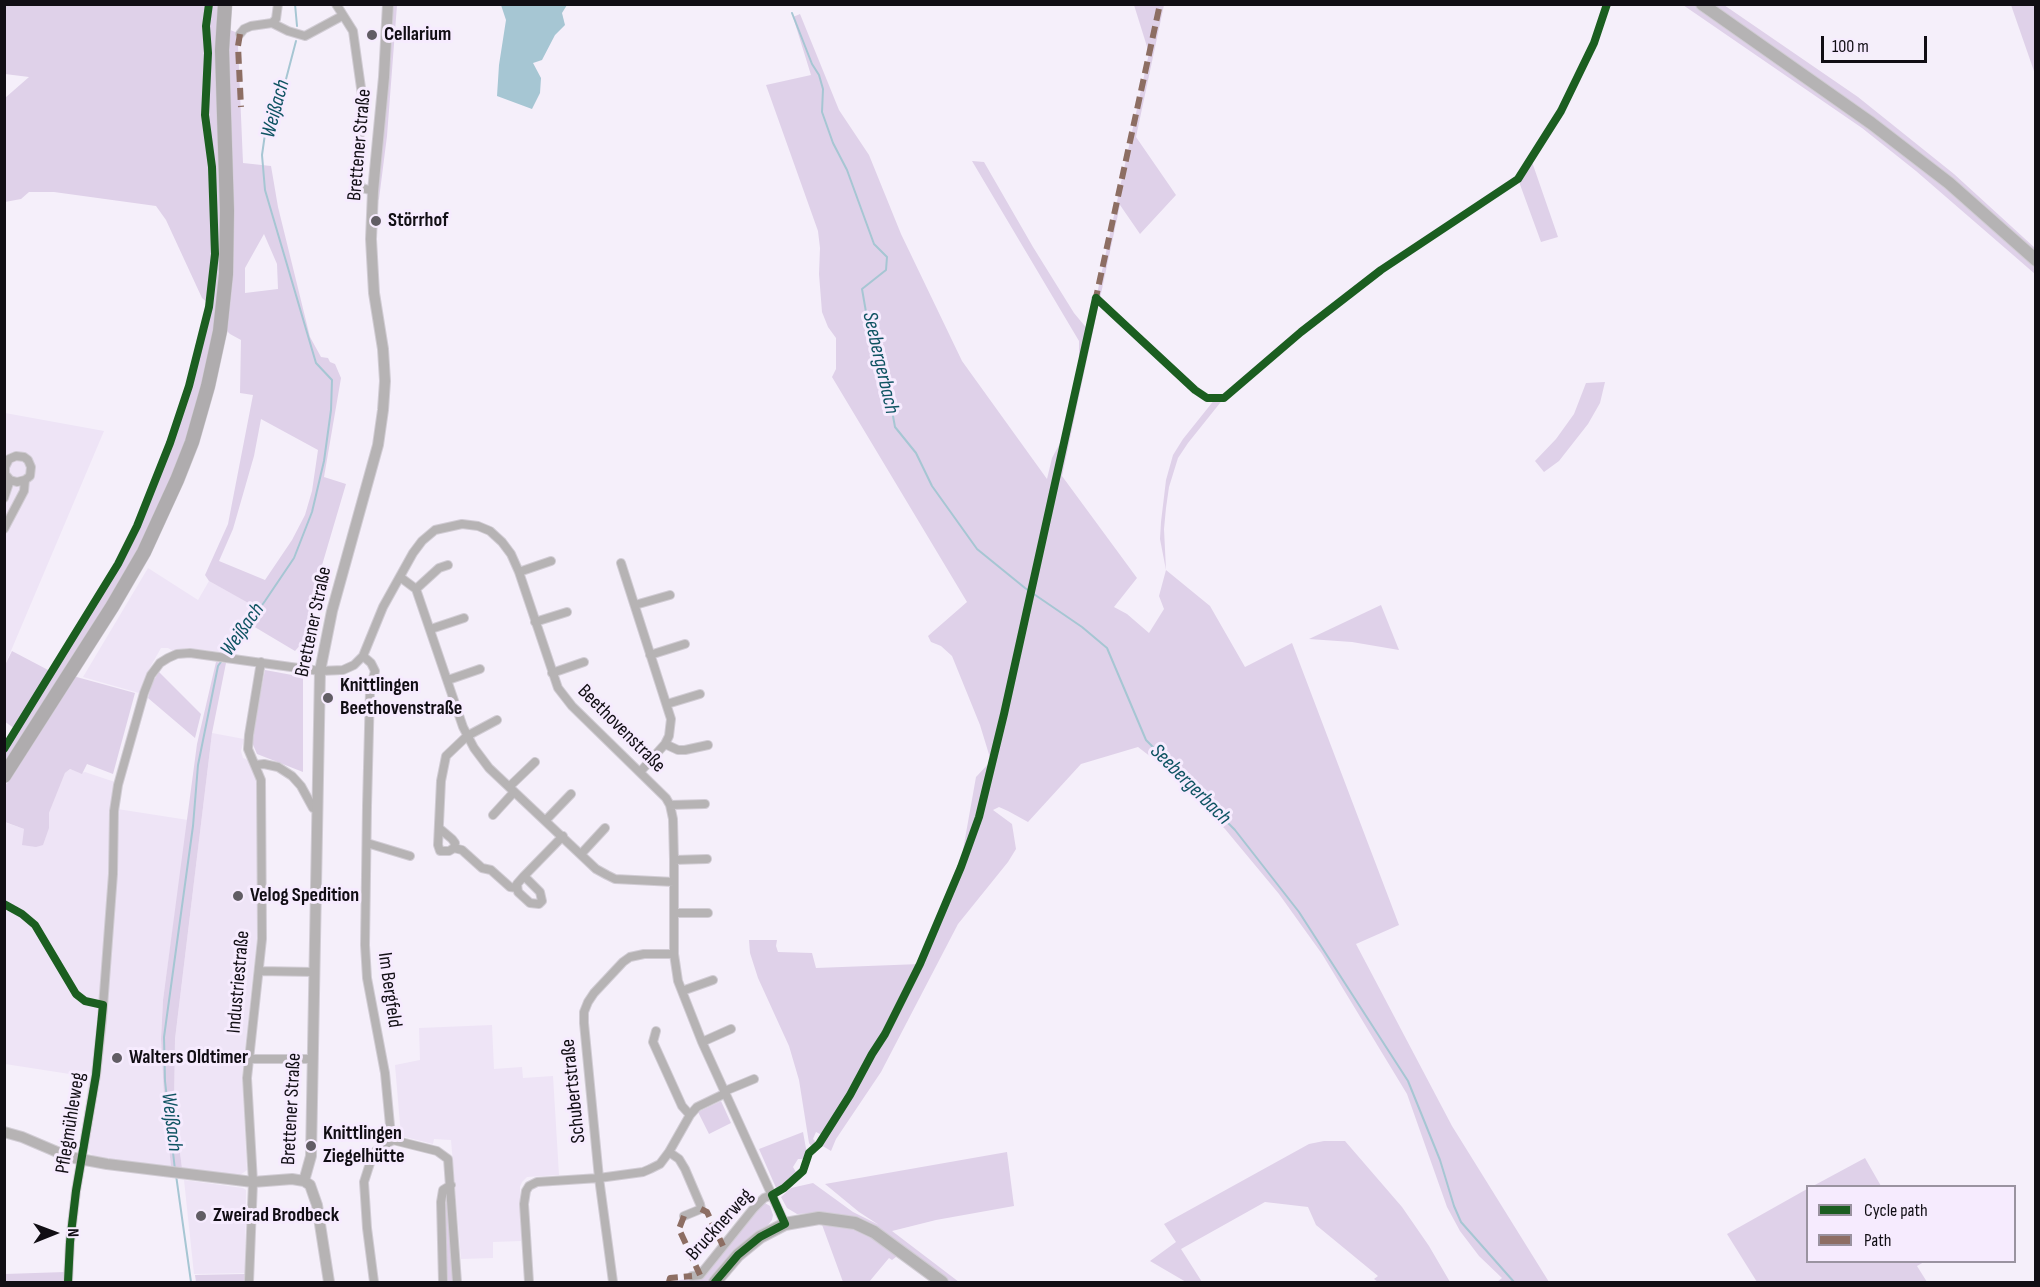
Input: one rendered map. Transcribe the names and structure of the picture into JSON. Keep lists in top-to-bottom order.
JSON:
{
  "streets": {
    "street": [
      "Brettener Straße",
      "Beethovenstraße",
      "Industriestraße",
      "Im Bergfeld",
      "Schubertstraße",
      "Pflegmühleweg",
      "Brucknerweg"
    ]
  },
  "crossings": [
    ["Brettener Straße", "Industriestraße"],
    ["Brettener Straße", "Pflegmühleweg"],
    ["Beethovenstraße", "Im Bergfeld"],
    ["Industriestraße", "Pflegmühleweg"]
  ],
  "water": ["Weißach", "Seebergerbach"],
  "places": [
    "Cellarium",
    "Störrhof",
    "Knittlingen Beethovenstraße",
    "Velog Spedition",
    "Walters Oldtimer",
    "Knittlingen Ziegelhütte",
    "Zweirad Brodbeck"
  ],
  "legend": ["Cycle path", "Path"],
  "scale_bar": "100 m",
  "north": "right"
}
